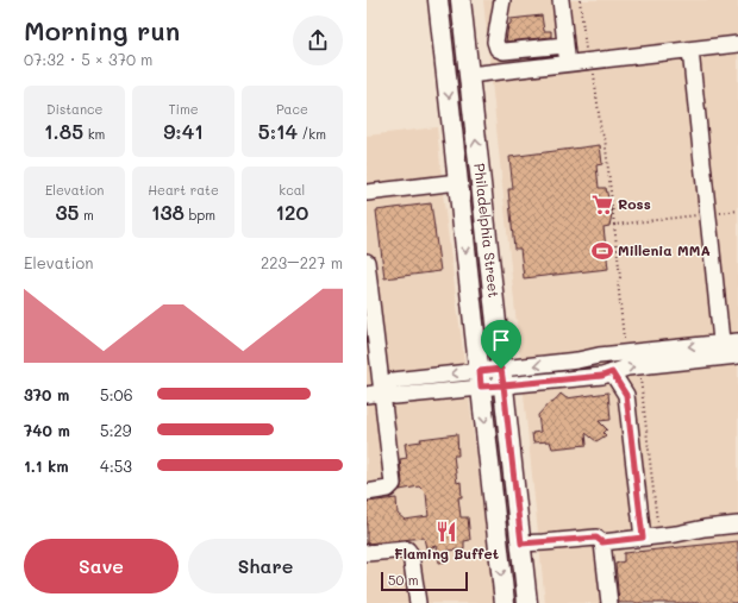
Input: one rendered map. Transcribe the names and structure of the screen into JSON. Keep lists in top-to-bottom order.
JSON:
{
  "streets": {
    "main road": ["Philadelphia Street"]
  },
  "places": {
    "supermarket": ["Ross"],
    "sports": ["Millenia MMA"],
    "restaurant": ["Flaming Buffet"]
  },
  "scale_bar": "50 m",
  "page": {
    "heading": ["Morning run", "07:32 · 5 × 370 m"],
    "stats": [
      ["Distance", "1.85 km"],
      ["Time", "9:41"],
      ["Pace", "5:14 /km"],
      ["Elevation", "35 m"],
      ["Heart rate", "138 bpm"],
      ["kcal", "120"]
    ],
    "chart": ["Elevation", "223–227 m"],
    "list": [
      {
        "name": "370 m",
        "note": "5:06"
      },
      {
        "name": "740 m",
        "note": "5:29"
      },
      {
        "name": "1.1 km",
        "note": "4:53"
      }
    ],
    "buttons": ["Save", "Share"],
    "scale": "50 m"
  }
}
